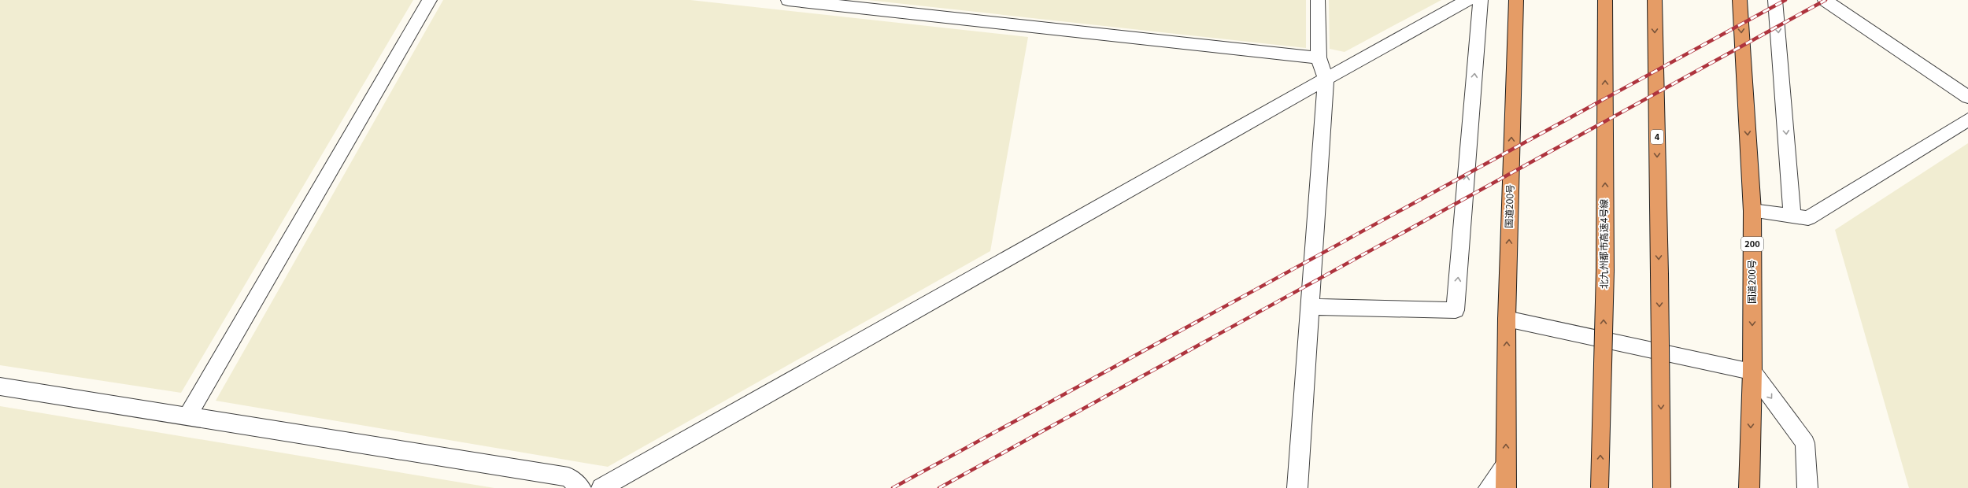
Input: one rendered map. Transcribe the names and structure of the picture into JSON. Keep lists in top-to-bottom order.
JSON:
{
  "streets": {
    "highway": [
      "4",
      "国道200号",
      "北九州都市高速4号線",
      "200"
    ]
  }
}
